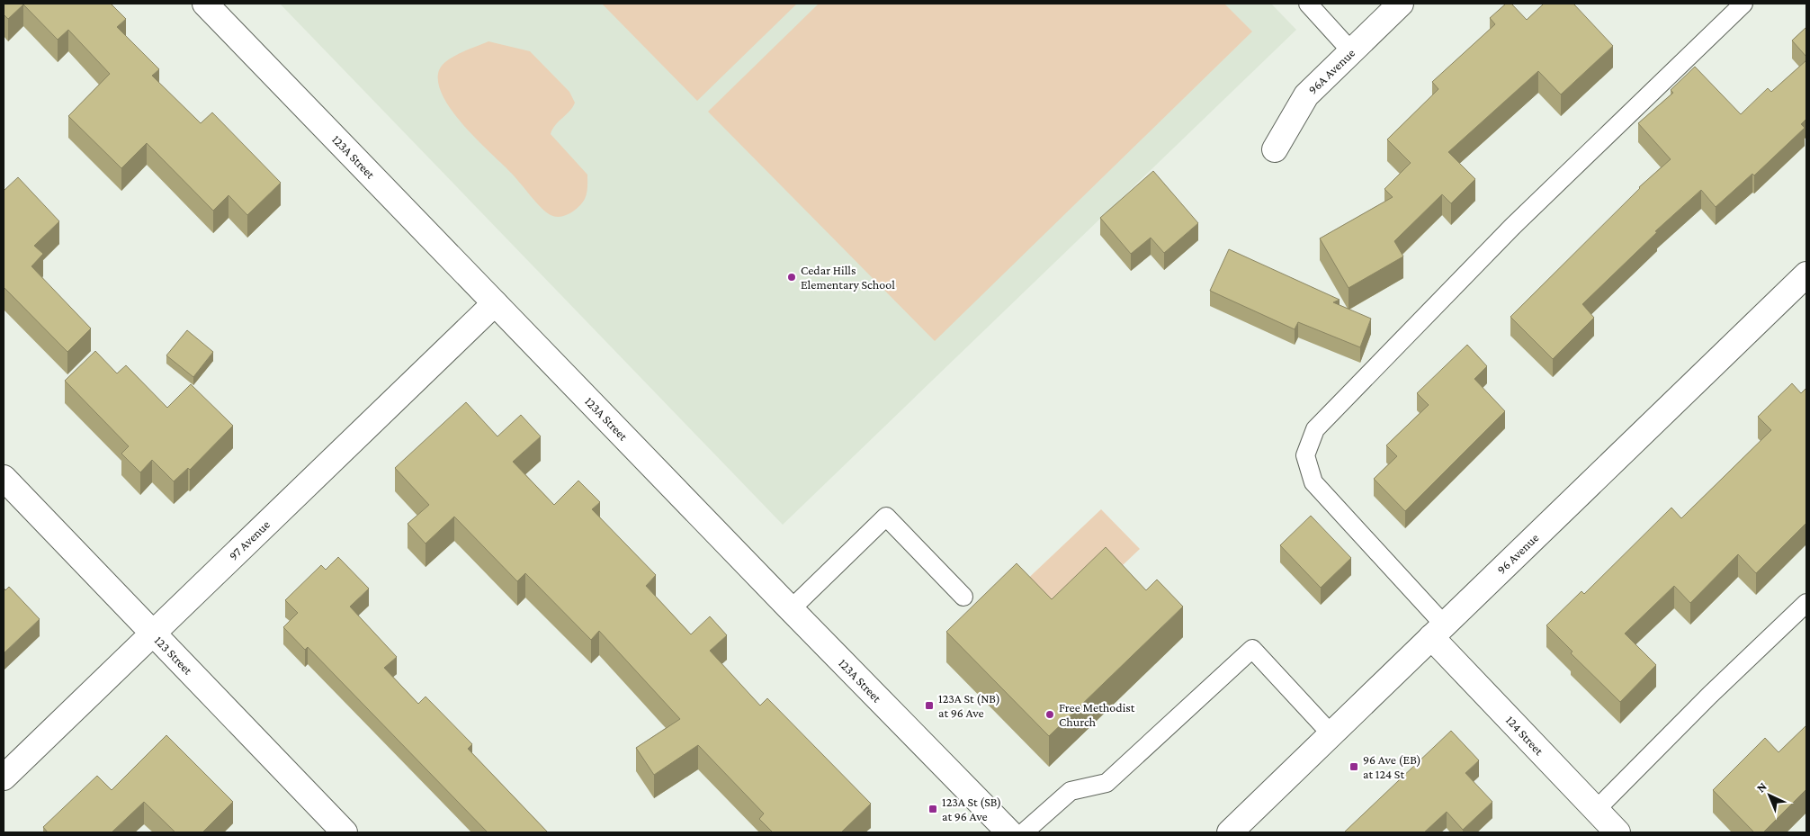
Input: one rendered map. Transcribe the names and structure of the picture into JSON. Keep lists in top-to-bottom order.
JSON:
{
  "streets": {
    "street": [
      "96A Avenue",
      "123A Street",
      "97 Avenue",
      "96 Avenue",
      "123 Street",
      "124 Street"
    ]
  },
  "crossings": [
    ["123A Street", "97 Avenue"],
    ["97 Avenue", "123 Street"],
    ["96 Avenue", "124 Street"]
  ],
  "places": {
    "other": ["Cedar Hills Elementary School", "Free Methodist Church"],
    "transit": ["123A St (NB) at 96 Ave", "96 Ave (EB) at 124 St", "123A St (SB) at 96 Ave"]
  },
  "north": "top left"
}
